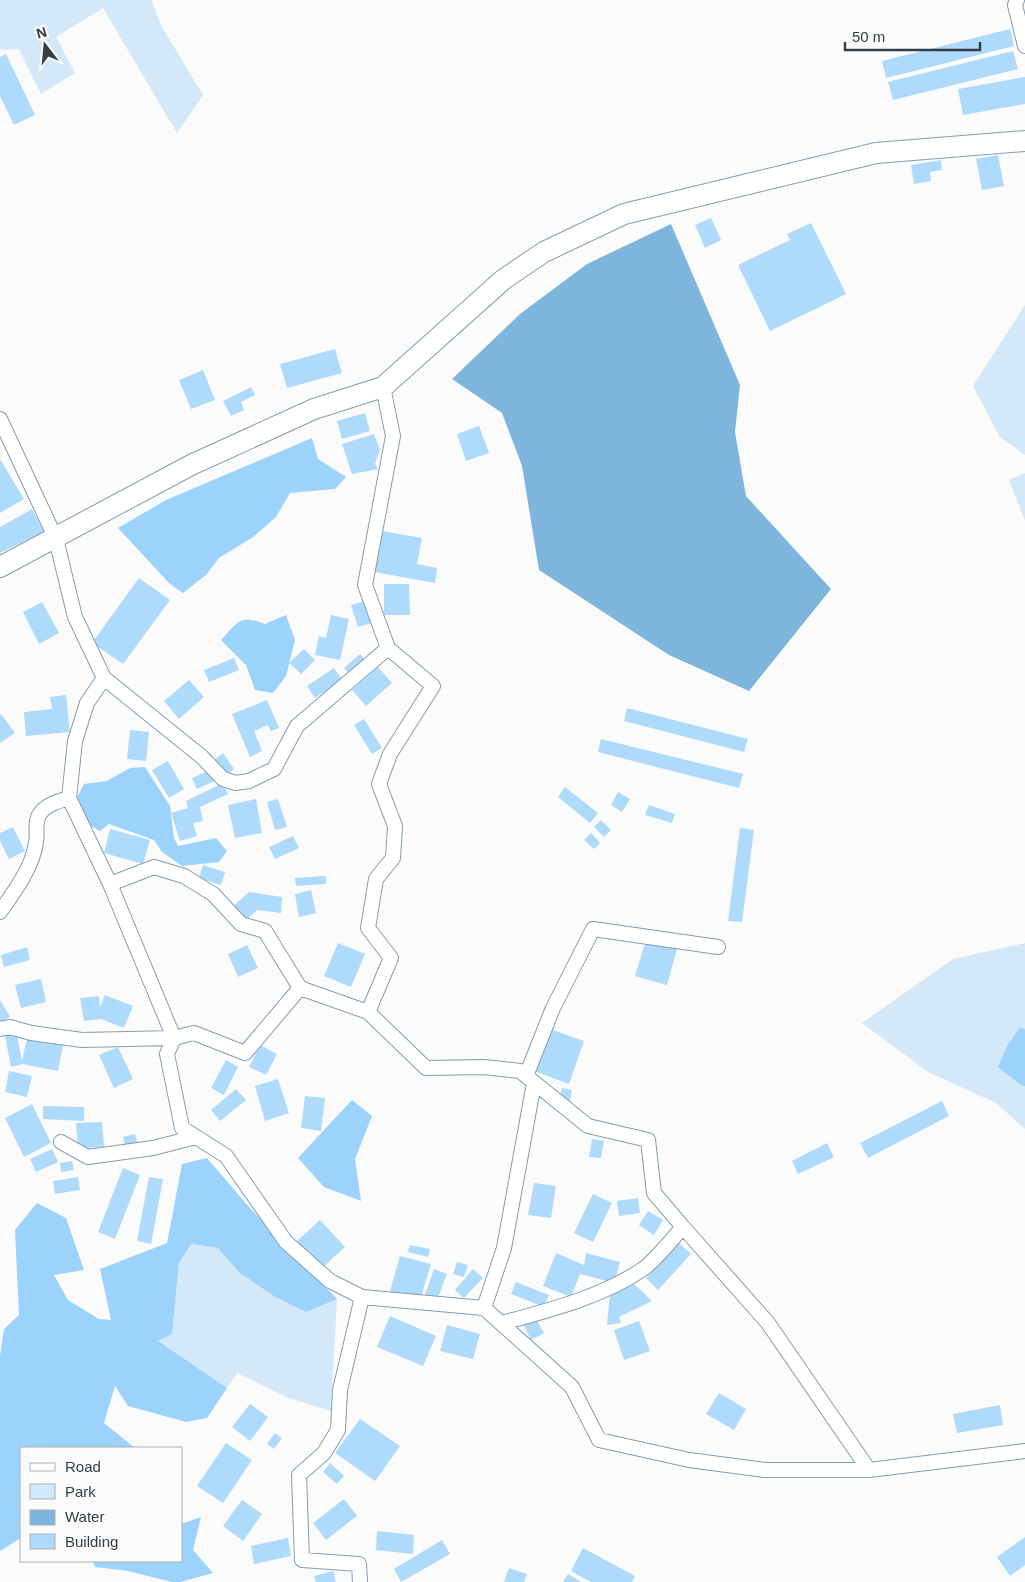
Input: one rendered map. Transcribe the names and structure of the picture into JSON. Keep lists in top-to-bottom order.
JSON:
{
  "legend": [
    "Road",
    "Park",
    "Water",
    "Building"
  ],
  "scale_bar": "50 m",
  "north": "top"
}
